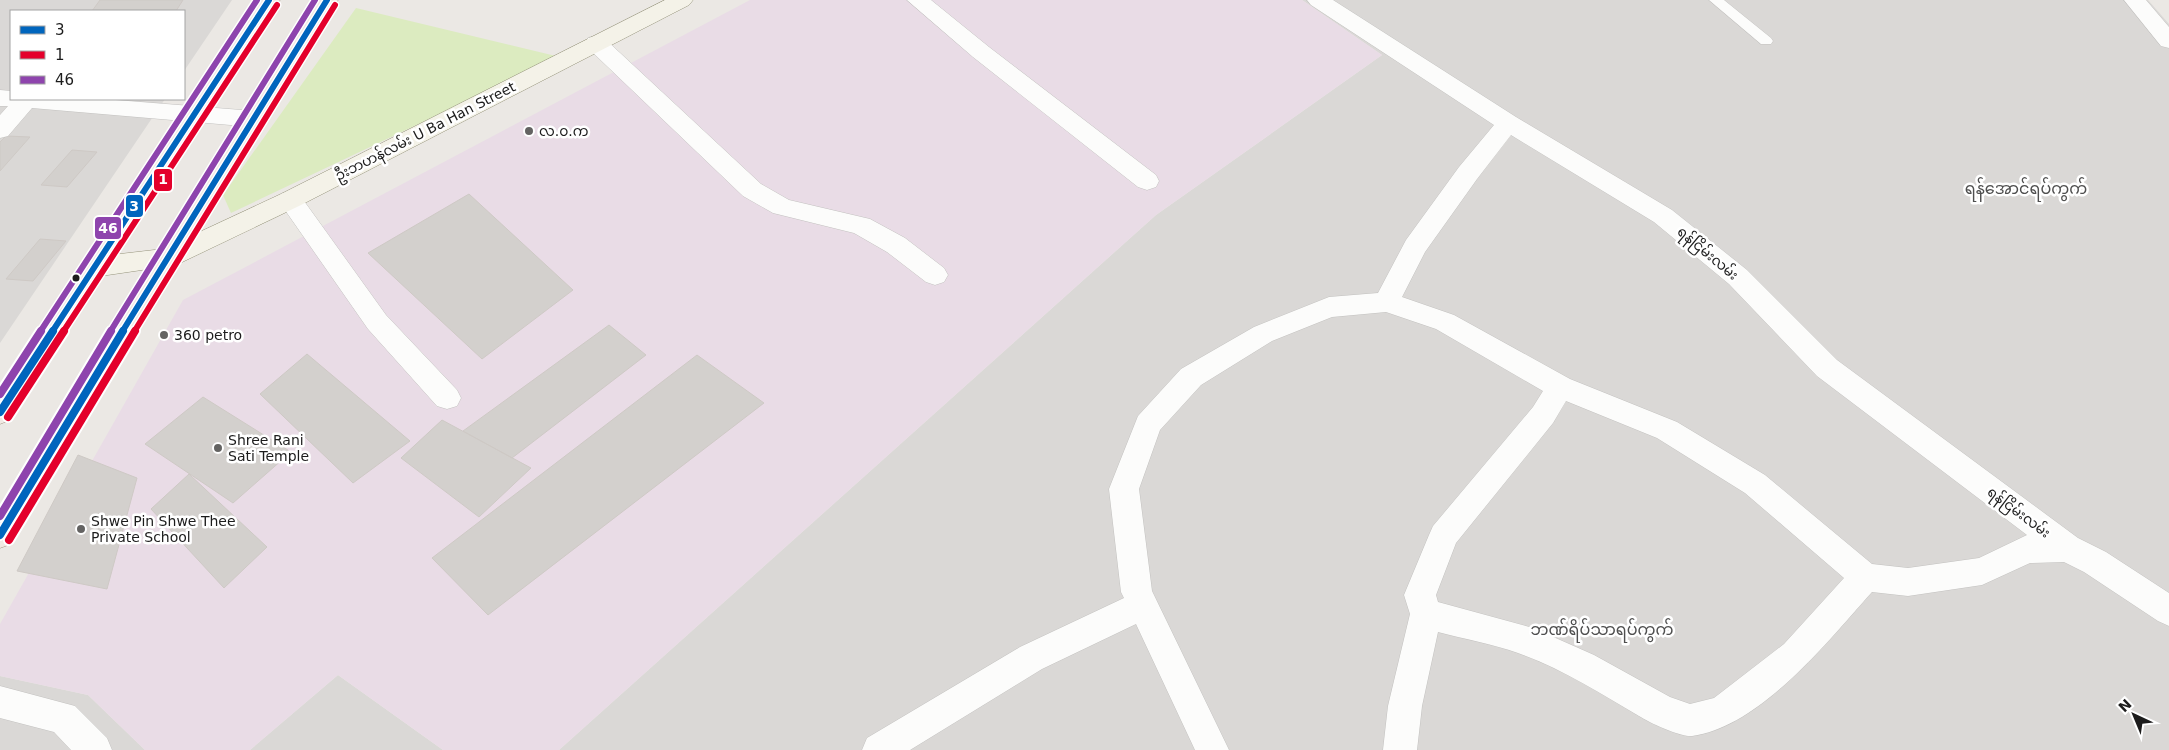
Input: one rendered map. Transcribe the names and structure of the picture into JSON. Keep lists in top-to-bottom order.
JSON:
{
  "streets": {
    "street": ["ဦးဘဟန်လမ်း U Ba Han Street", "ရန်ငြိမ်းလမ်း"]
  },
  "districts": ["ရန်အောင်ရပ်ကွက်", "ဘဏ်ရိပ်သာရပ်ကွက်"],
  "places": [
    "လ.၀.က",
    "360 petro",
    "Shree Rani Sati Temple",
    "Shwe Pin Shwe Thee Private School"
  ],
  "lines": ["transit line 3", "transit line 46", "transit line 1"],
  "legend": ["3", "1", "46"],
  "north": "top left"
}
